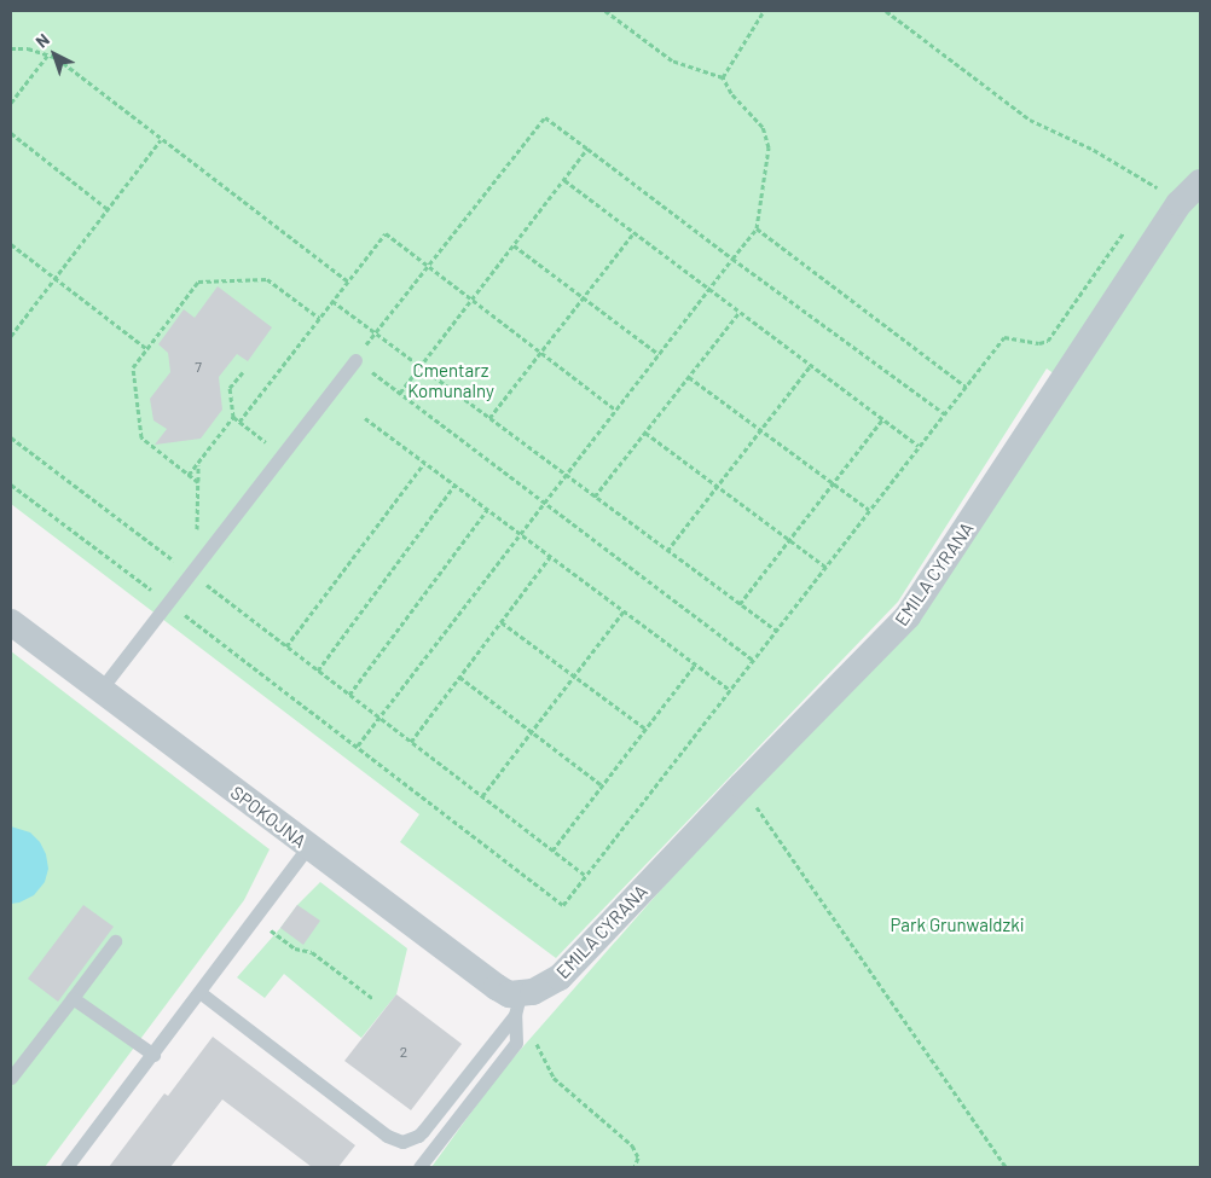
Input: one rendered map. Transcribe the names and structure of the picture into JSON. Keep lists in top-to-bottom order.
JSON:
{
  "streets": {
    "street": ["EMILA CYRANA", "SPOKOJNA"]
  },
  "crossings": [
    ["EMILA CYRANA", "SPOKOJNA"]
  ],
  "parks": ["Cmentarz Komunalny", "Park Grunwaldzki"],
  "house_numbers": ["7", "2"],
  "north": "top left"
}
